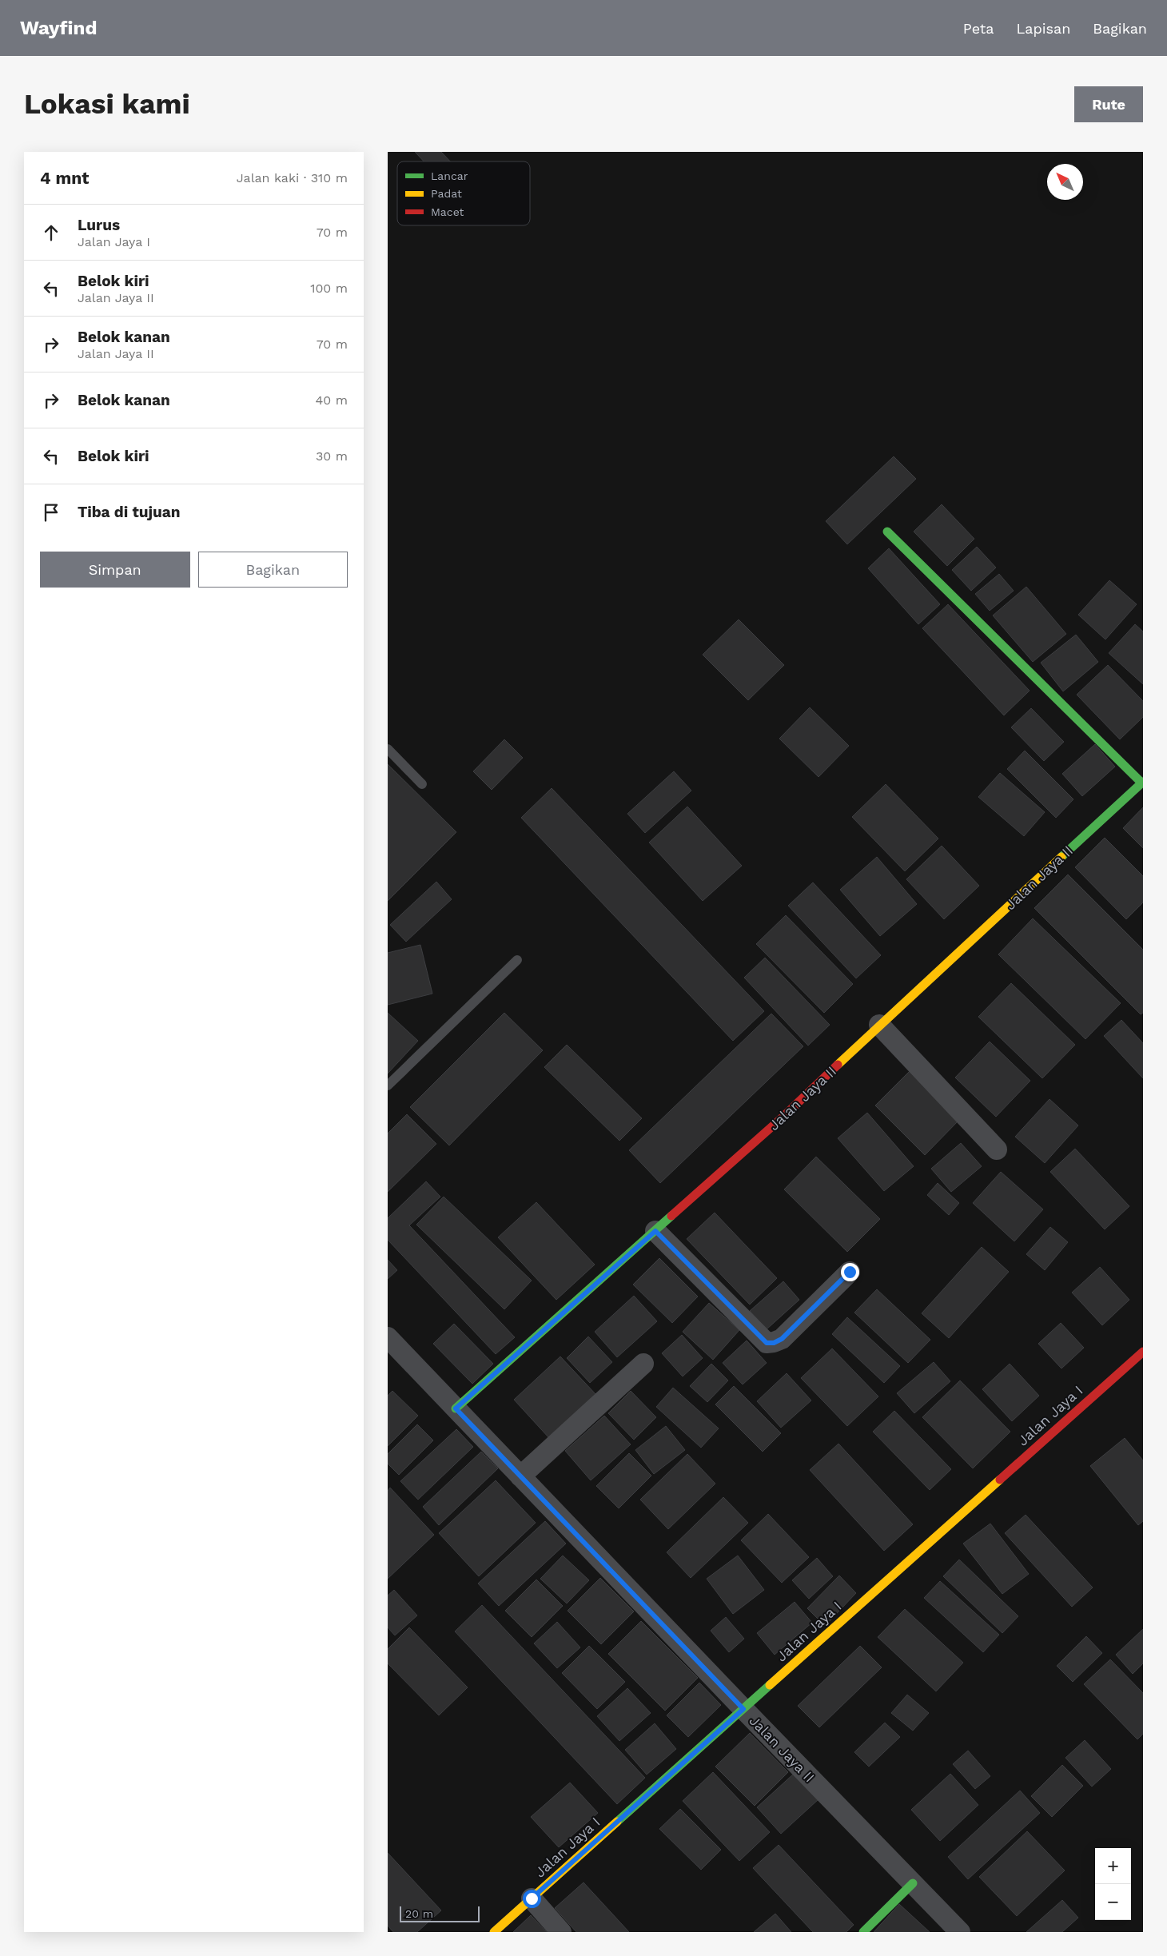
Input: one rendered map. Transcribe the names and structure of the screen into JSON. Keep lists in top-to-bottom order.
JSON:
{
  "streets": {
    "street": ["Jalan Jaya II", "Jalan Jaya I"]
  },
  "crossings": [
    ["Jalan Jaya II", "Jalan Jaya I"]
  ],
  "legend": ["Lancar", "Padat", "Macet"],
  "scale_bar": "20 m",
  "north": "top left",
  "page": {
    "header": "Wayfind",
    "nav": ["Peta", "Lapisan", "Bagikan"],
    "buttons": [
      "Rute",
      ["Simpan", "Bagikan"]
    ],
    "title": "Lokasi kami",
    "heading": ["4 mnt", "Jalan kaki · 310 m"],
    "list": [
      ["Lurus", "Jalan Jaya I", "70 m"],
      ["Belok kiri", "Jalan Jaya II", "100 m"],
      ["Belok kanan", "Jalan Jaya II", "70 m"],
      ["Belok kanan", "40 m"],
      ["Belok kiri", "30 m"],
      "Tiba di tujuan"
    ],
    "map_buttons": ["+", "−"],
    "scale": "20 m"
  }
}
